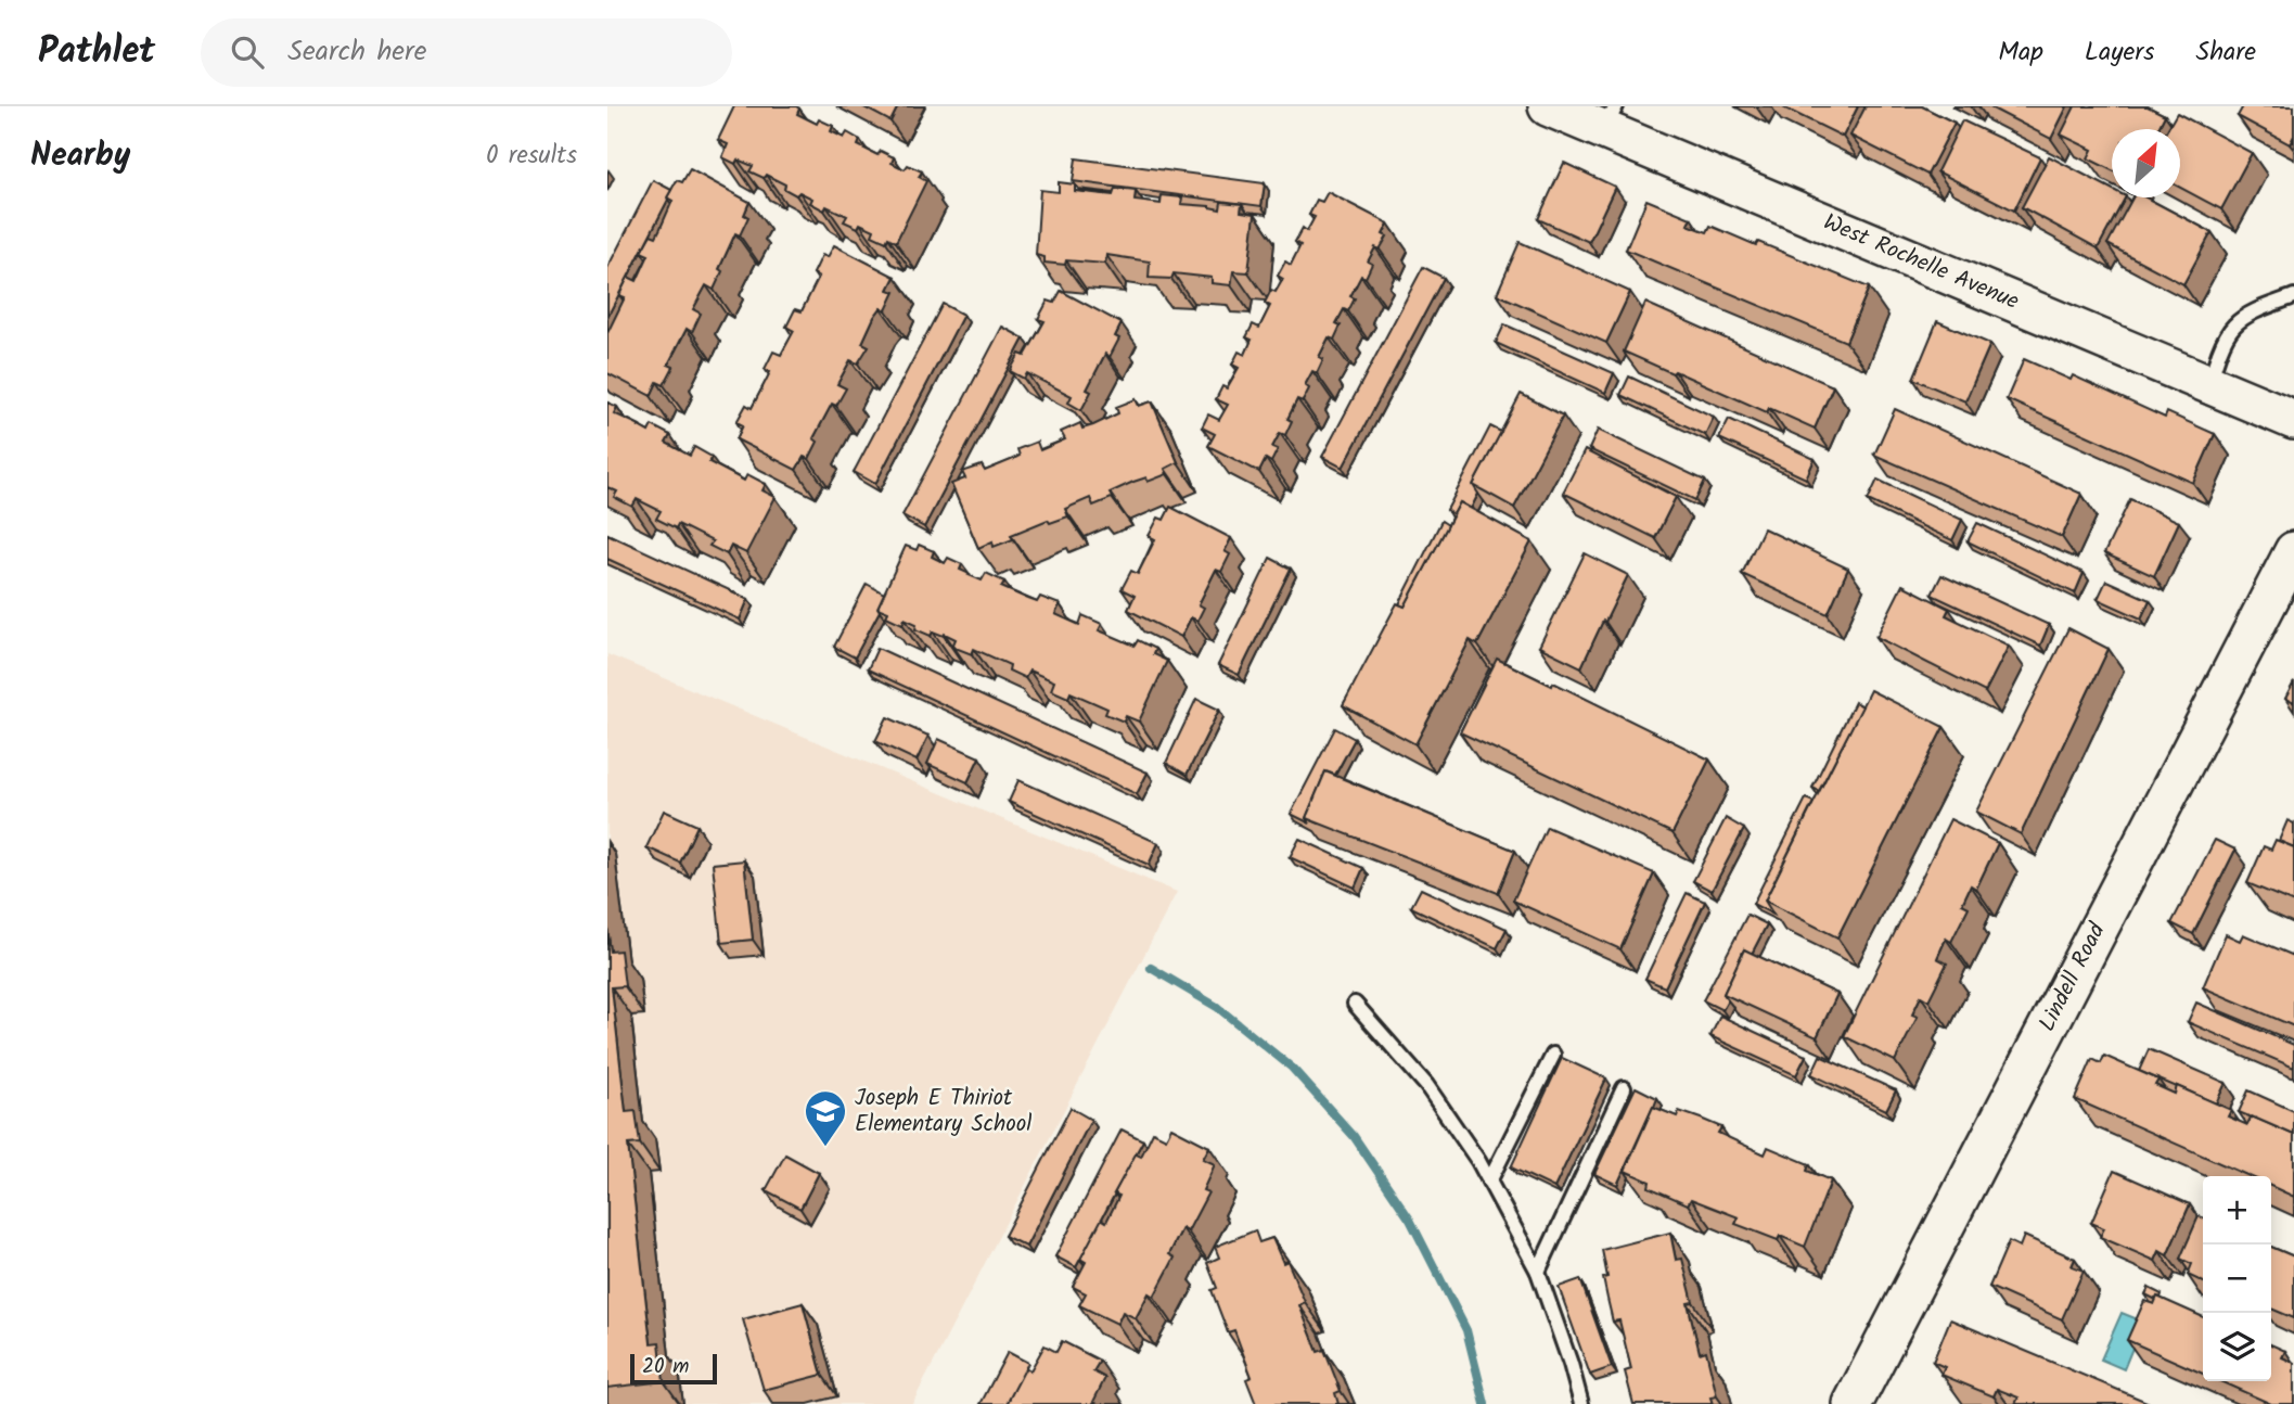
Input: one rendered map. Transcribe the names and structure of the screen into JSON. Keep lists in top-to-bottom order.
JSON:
{
  "streets": {
    "street": ["West Rochelle Avenue", "Lindell Road"]
  },
  "places": {
    "school or university": ["Joseph E Thiriot Elementary School"]
  },
  "scale_bar": "20 m",
  "north": "top right",
  "page": {
    "header": "Pathlet",
    "search": "Search here",
    "nav": ["Map", "Layers", "Share"],
    "heading": ["Nearby", "0 results"],
    "map_buttons": ["+", "−"],
    "scale": "20 m"
  }
}
